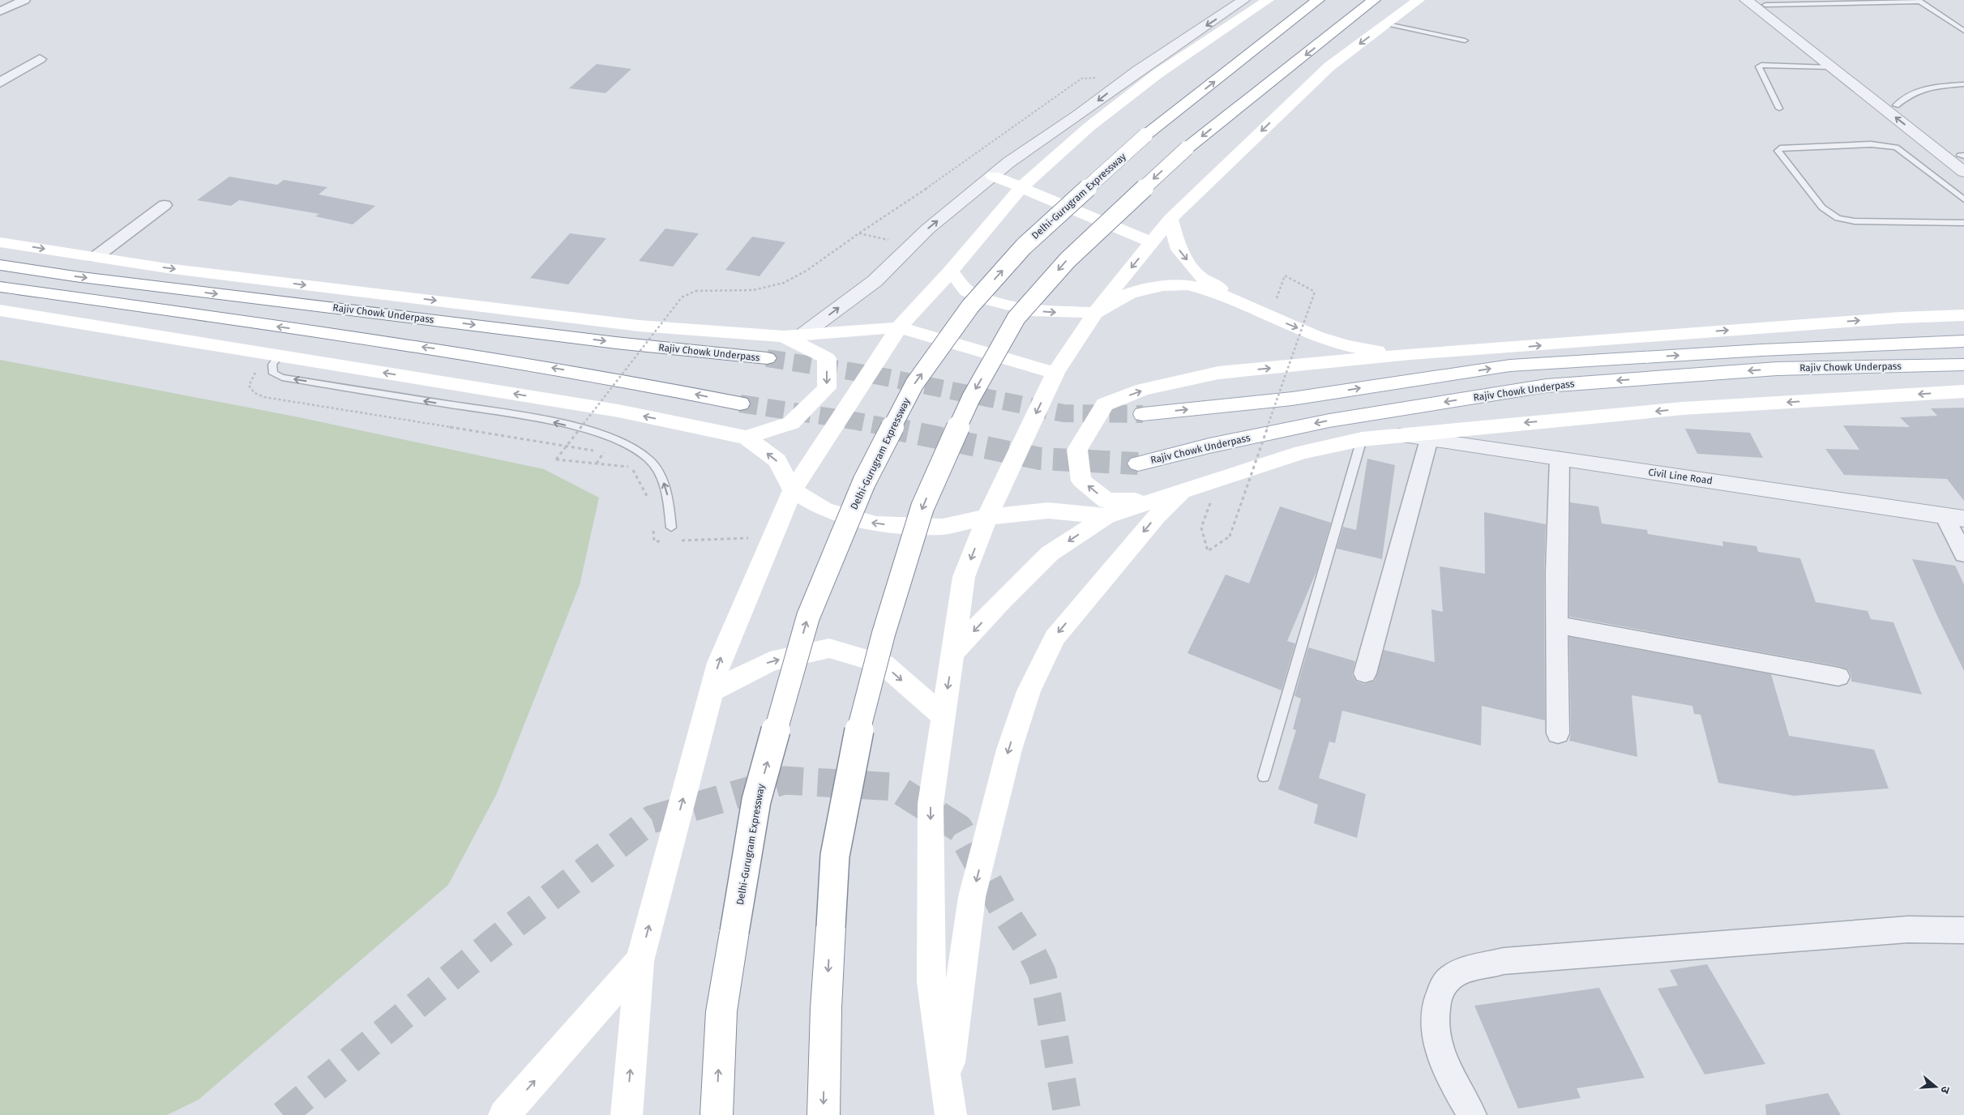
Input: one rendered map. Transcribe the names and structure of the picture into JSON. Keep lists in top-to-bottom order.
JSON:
{
  "streets": {
    "main road": ["Delhi-Gurugram Expressway", "Rajiv Chowk Underpass"],
    "street": ["Civil Line Road"]
  },
  "north": "right"
}
